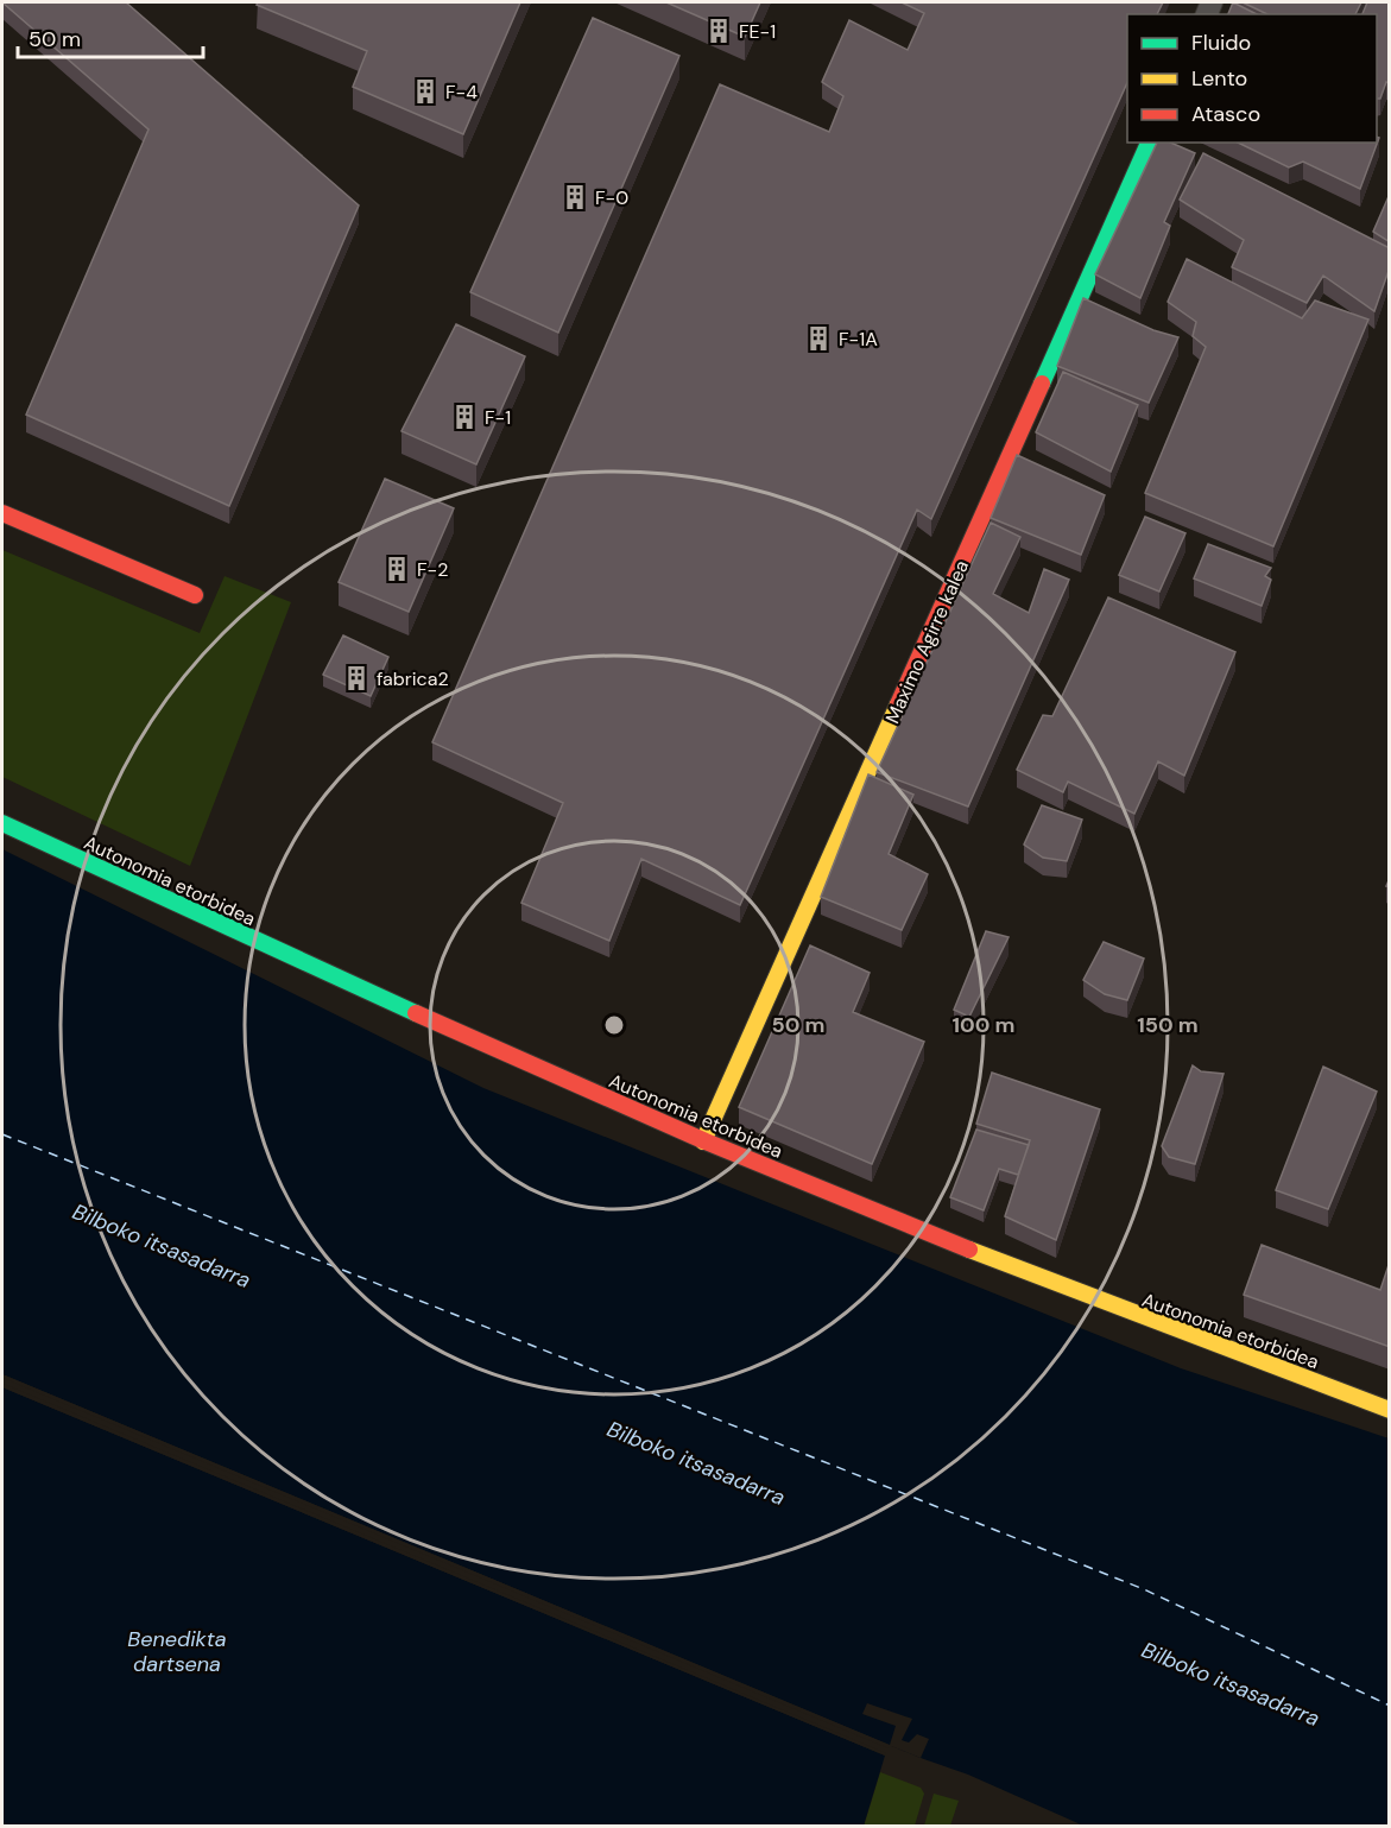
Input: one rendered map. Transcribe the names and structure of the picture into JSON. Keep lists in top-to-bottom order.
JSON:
{
  "streets": {
    "main road": ["Maximo Agirre kalea", "Autonomia etorbidea"]
  },
  "crossings": [
    ["Maximo Agirre kalea", "Autonomia etorbidea"]
  ],
  "water": ["Bilboko itsasadarra", "Benedikta dartsena"],
  "places": {
    "building": [
      "FE-1",
      "F-4",
      "F-0",
      "F-1A",
      "F-1",
      "F-2",
      "fabrica2"
    ]
  },
  "legend": ["Fluido", "Lento", "Atasco"],
  "scale_bar": "50 m",
  "rings": ["50 m", "100 m", "150 m"]
}
